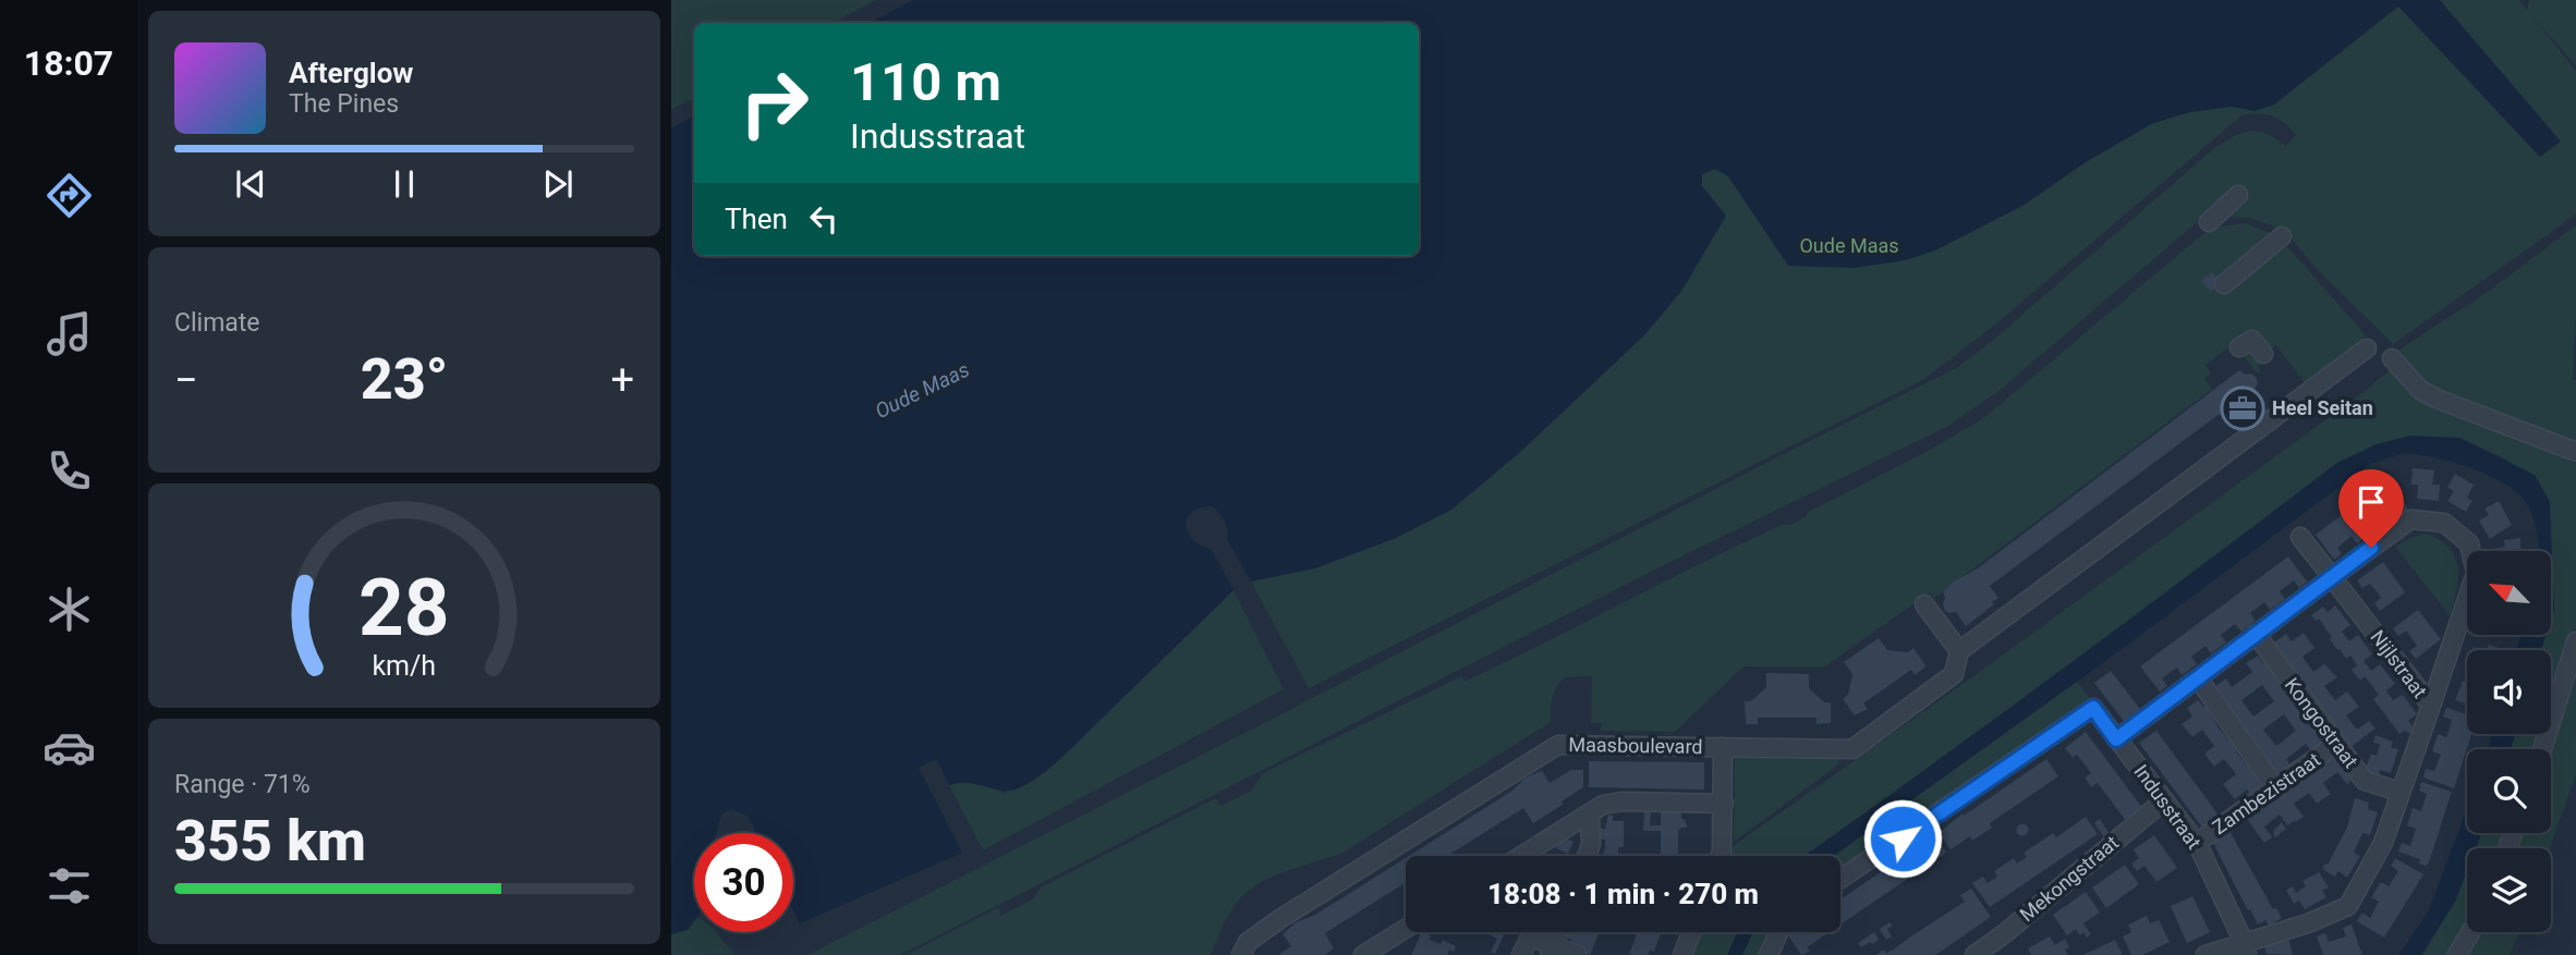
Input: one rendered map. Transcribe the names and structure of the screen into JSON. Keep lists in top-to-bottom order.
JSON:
{
  "streets": {
    "street": [
      "Nijlstraat",
      "Kongostraat",
      "Maasboulevard",
      "Zambezistraat",
      "Indusstraat",
      "Mekongstraat"
    ]
  },
  "crossings": [
    ["Nijlstraat", "Kongostraat"],
    ["Nijlstraat", "Indusstraat"],
    ["Kongostraat", "Zambezistraat"],
    ["Zambezistraat", "Indusstraat"],
    ["Indusstraat", "Mekongstraat"]
  ],
  "water": ["Oude Maas"],
  "parks": ["Oude Maas"],
  "places": {
    "office": ["Heel Seitan"]
  },
  "north": "top left",
  "page": {
    "tabs": "18:07",
    "turn": ["110 m", "Indusstraat"],
    "song": ["Afterglow", "The Pines"],
    "then": "Then",
    "tile": [
      "Climate",
      ["Range · 71%", "355 km"]
    ],
    "heat": ["−", "23°", "+"],
    "limit": "30",
    "trip": "18:08 · 1 min · 270 m",
    "gauge": ["28", "km/h"]
  }
}
